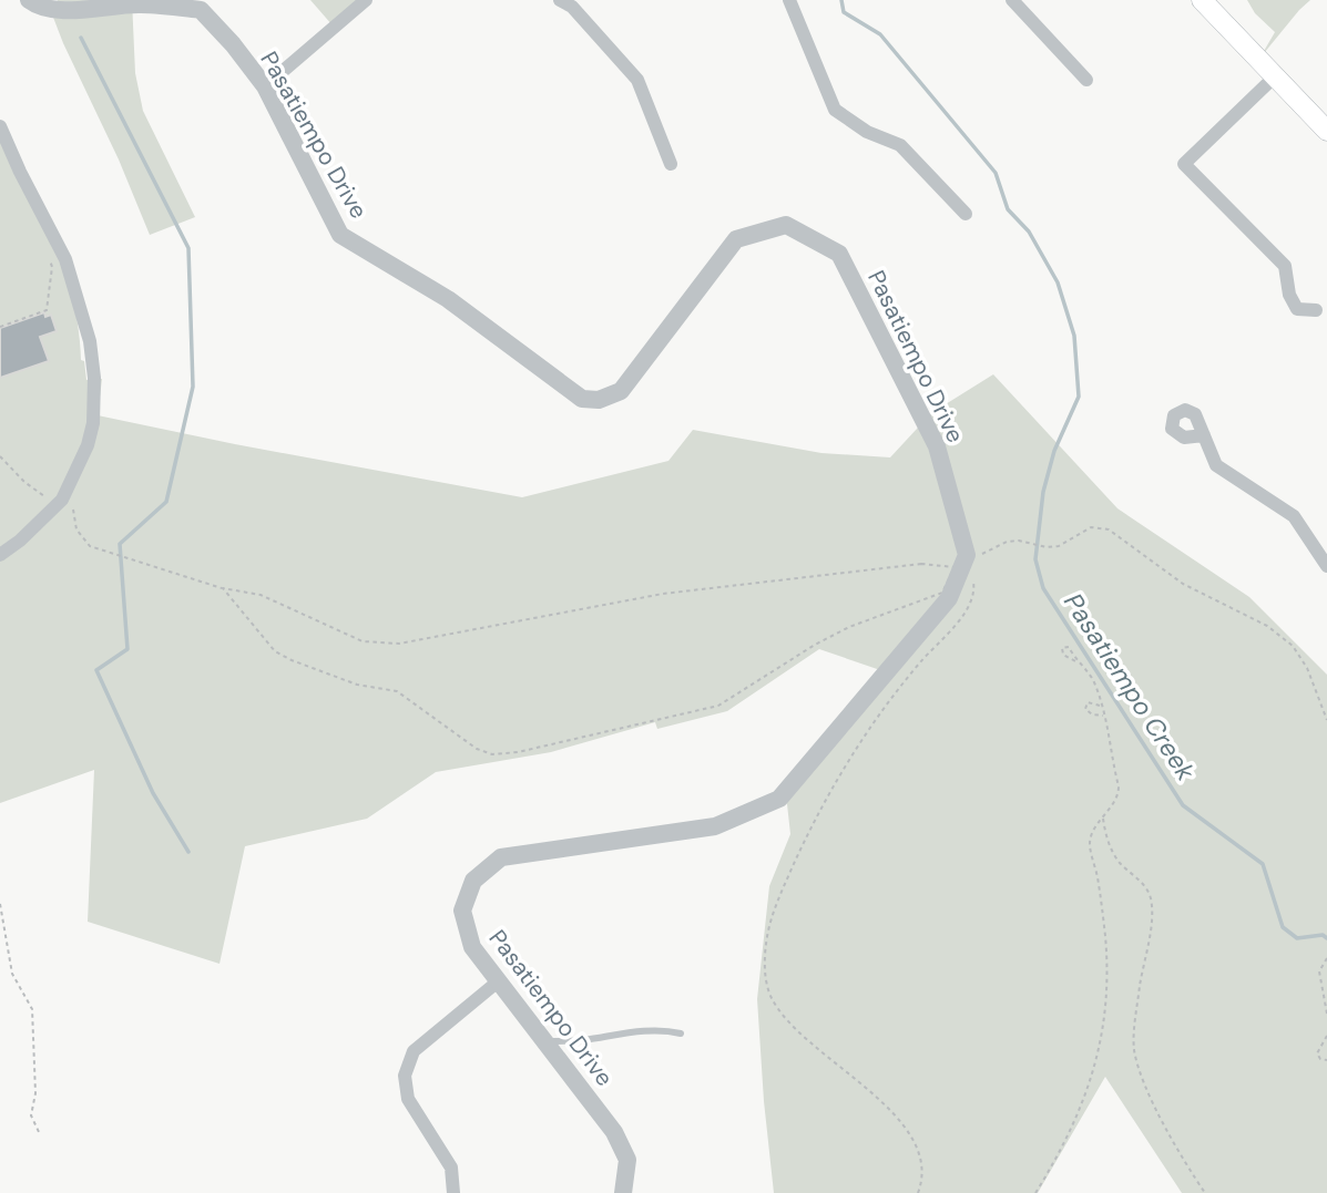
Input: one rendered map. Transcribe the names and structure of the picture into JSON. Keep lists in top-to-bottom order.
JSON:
{
  "streets": {
    "street": ["Pasatiempo Drive"]
  },
  "water": ["Pasatiempo Creek"]
}
